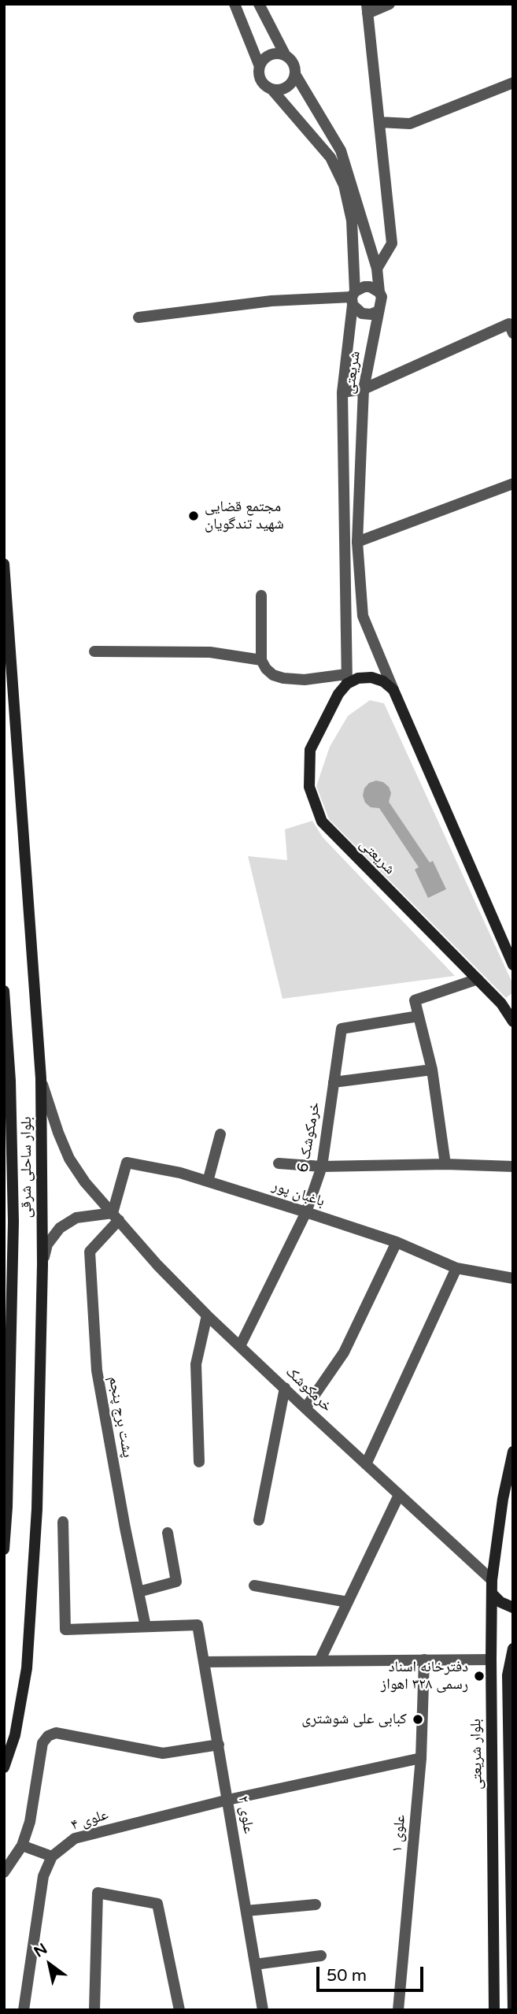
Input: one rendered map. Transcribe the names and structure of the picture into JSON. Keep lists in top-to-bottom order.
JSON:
{
  "streets": {
    "main road": ["شریعتی", "بلوار ساحلی شرقی", "بلوار شریعتی"],
    "street": [
      "خرمکوشک 6",
      "باغبان پور",
      "خرمکوشک",
      "پشت برج پنجم",
      "علوی ۲",
      "علوی ۴",
      "علوی ۱"
    ]
  },
  "crossings": [
    ["خرمکوشک 6", "باغبان پور"],
    ["خرمکوشک 6", "خرمکوشک"],
    ["بلوار ساحلی شرقی", "خرمکوشک"],
    ["باغبان پور", "خرمکوشک"],
    ["باغبان پور", "پشت برج پنجم"],
    ["خرمکوشک", "پشت برج پنجم"],
    ["خرمکوشک", "بلوار شریعتی"],
    ["پشت برج پنجم", "علوی ۲"],
    ["علوی ۲", "علوی ۴"],
    ["علوی ۴", "علوی ۱"]
  ],
  "places": ["مجتمع قضایی شهید تندگویان", "دفترخانه اسناد رسمی ۳۲۸ اهواز", "کبابی علی شوشتری"],
  "scale_bar": "50 m",
  "north": "top left"
}
